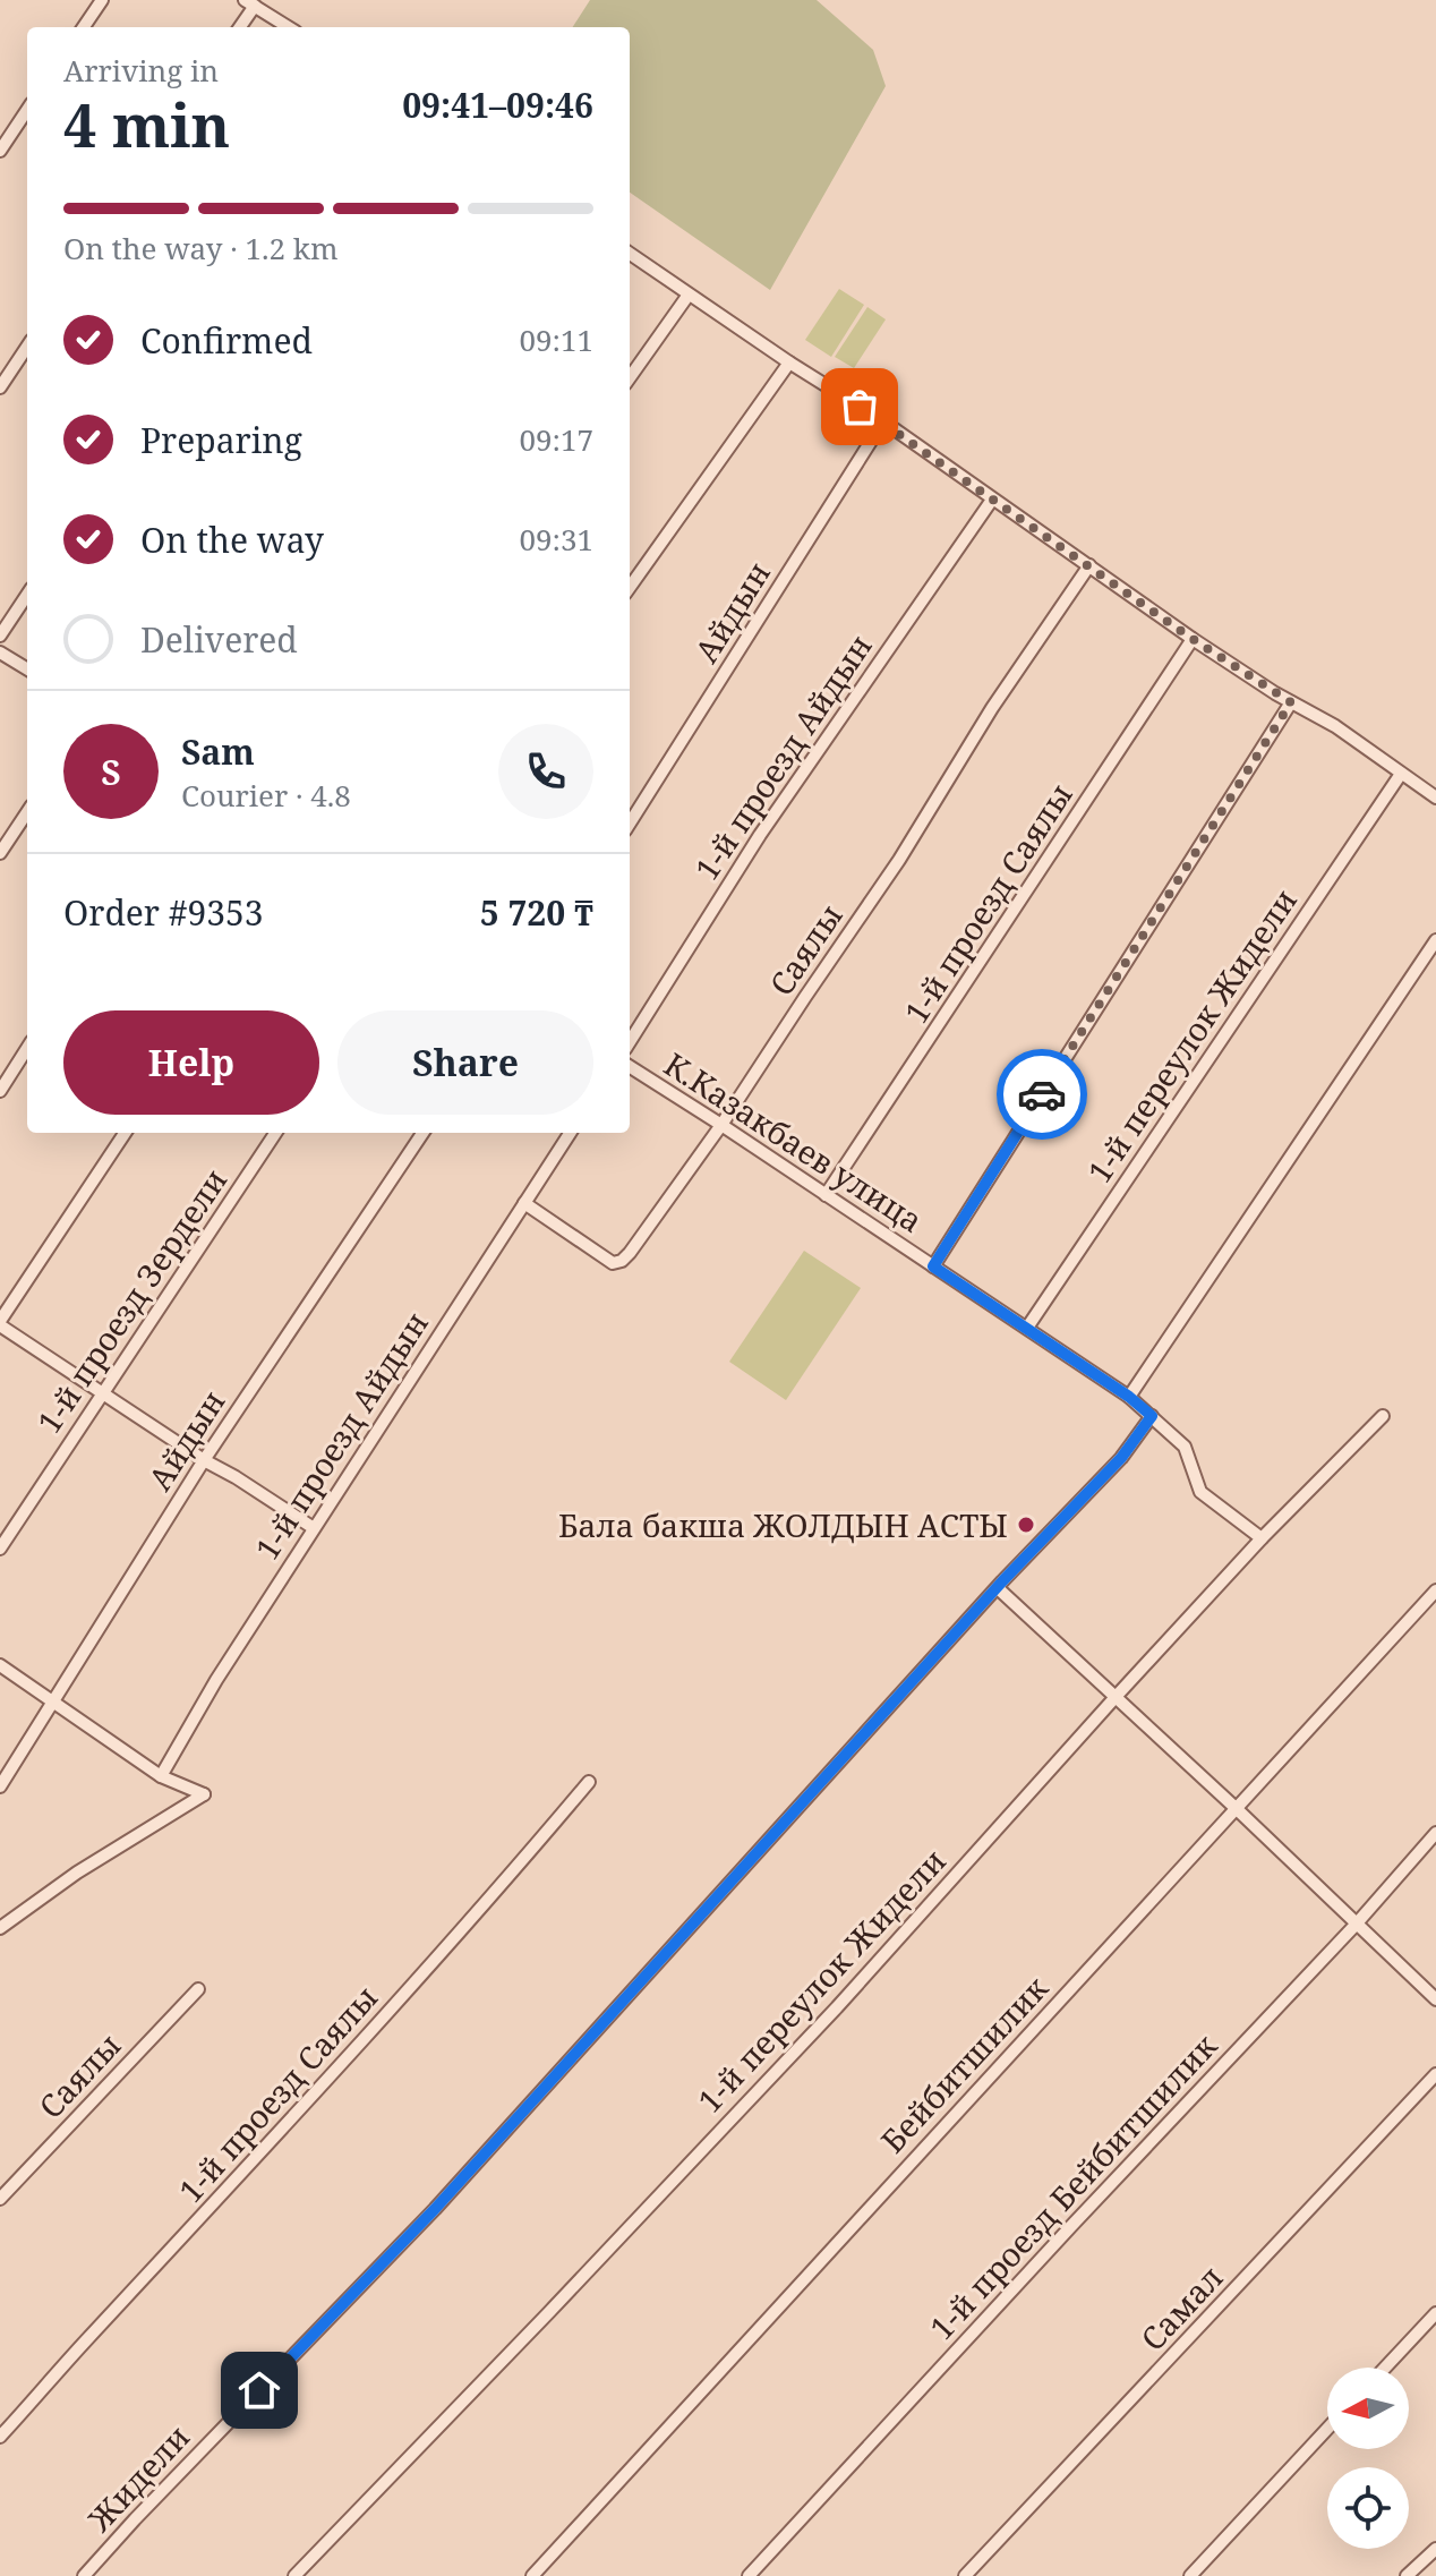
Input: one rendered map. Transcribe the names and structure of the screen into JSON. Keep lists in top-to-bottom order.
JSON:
{
  "streets": {
    "street": [
      "Айдын",
      "1-й проезд Айдын",
      "1-й проезд Саялы",
      "Саялы",
      "1-й переулок Жидели",
      "К.Казакбаев улица",
      "1-й проезд Зердели",
      "Бейбитшилик",
      "1-й проезд Бейбитшилик",
      "Самал",
      "Жидели"
    ]
  },
  "crossings": [
    ["1-й проезд Айдын", "Саялы"],
    ["1-й проезд Саялы", "К.Казакбаев улица"],
    ["Саялы", "К.Казакбаев улица"],
    ["1-й переулок Жидели", "К.Казакбаев улица"],
    ["К.Казакбаев улица", "Жидели"]
  ],
  "places": ["Бала бакша ЖОЛДЫН АСТЫ"],
  "north": "left",
  "page": {
    "heading": ["4 min", "Arriving in", "09:41–09:46"],
    "panel": [
      "Sam",
      "Courier · 4.8",
      "Order #9353",
      "5 720 ₸"
    ],
    "bar": "On the way · 1.2 km",
    "list": [
      ["Confirmed", "09:11"],
      ["Preparing", "09:17"],
      ["On the way", "09:31"],
      "Delivered"
    ],
    "round": "S",
    "buttons": ["Help", "Share"]
  }
}
